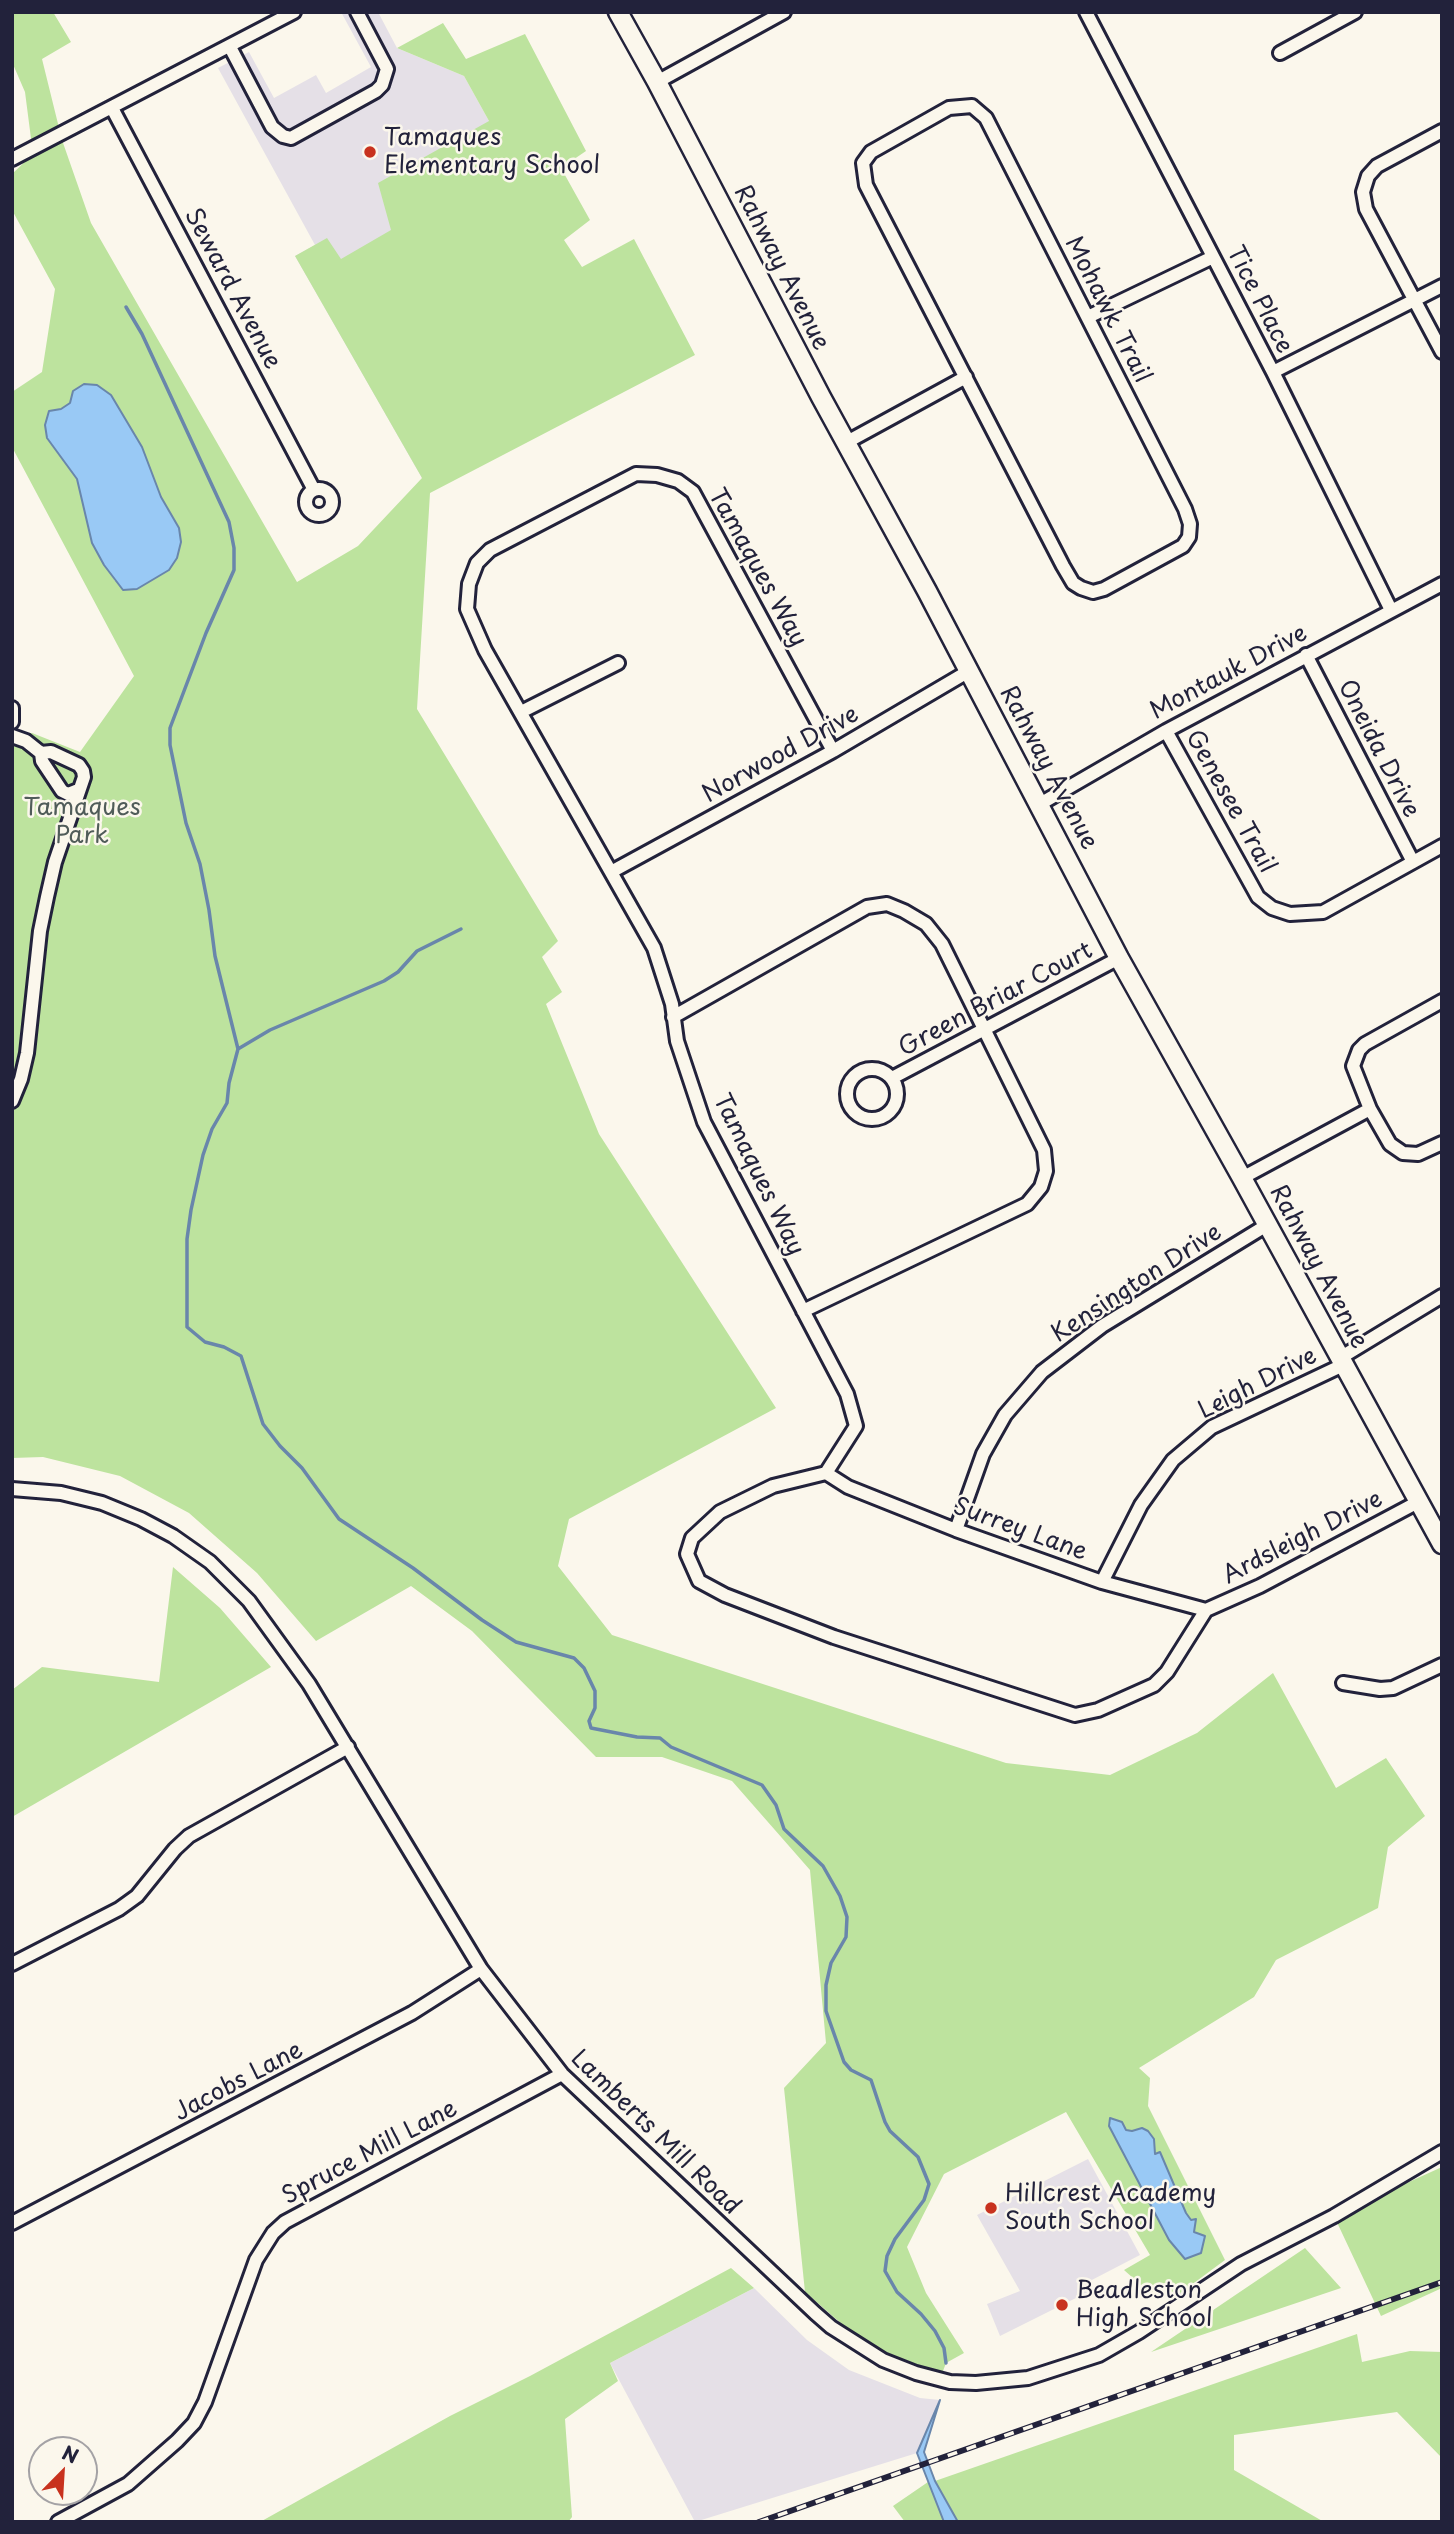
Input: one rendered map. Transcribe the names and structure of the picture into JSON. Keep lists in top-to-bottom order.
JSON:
{
  "streets": {
    "street": [
      "Rahway Avenue",
      "Seward Avenue",
      "Tice Place",
      "Mohawk Trail",
      "Tamaques Way",
      "Montauk Drive",
      "Oneida Drive",
      "Norwood Drive",
      "Genesee Trail",
      "Green Briar Court",
      "Kensington Drive",
      "Leigh Drive",
      "Surrey Lane",
      "Ardsleigh Drive",
      "Jacobs Lane",
      "Lamberts Mill Road",
      "Spruce Mill Lane"
    ]
  },
  "crossings": [
    ["Rahway Avenue", "Montauk Drive"],
    ["Rahway Avenue", "Norwood Drive"],
    ["Rahway Avenue", "Green Briar Court"],
    ["Rahway Avenue", "Kensington Drive"],
    ["Rahway Avenue", "Leigh Drive"],
    ["Rahway Avenue", "Ardsleigh Drive"],
    ["Tice Place", "Montauk Drive"],
    ["Tamaques Way", "Norwood Drive"],
    ["Tamaques Way", "Surrey Lane"],
    ["Montauk Drive", "Oneida Drive"],
    ["Montauk Drive", "Genesee Trail"],
    ["Oneida Drive", "Genesee Trail"],
    ["Kensington Drive", "Surrey Lane"],
    ["Leigh Drive", "Surrey Lane"],
    ["Surrey Lane", "Ardsleigh Drive"],
    ["Jacobs Lane", "Lamberts Mill Road"],
    ["Lamberts Mill Road", "Spruce Mill Lane"]
  ],
  "parks": ["Tamaques Park"],
  "places": ["Tamaques Elementary School", "Hillcrest Academy South School", "Beadleston High School"],
  "north": "top right"
}
